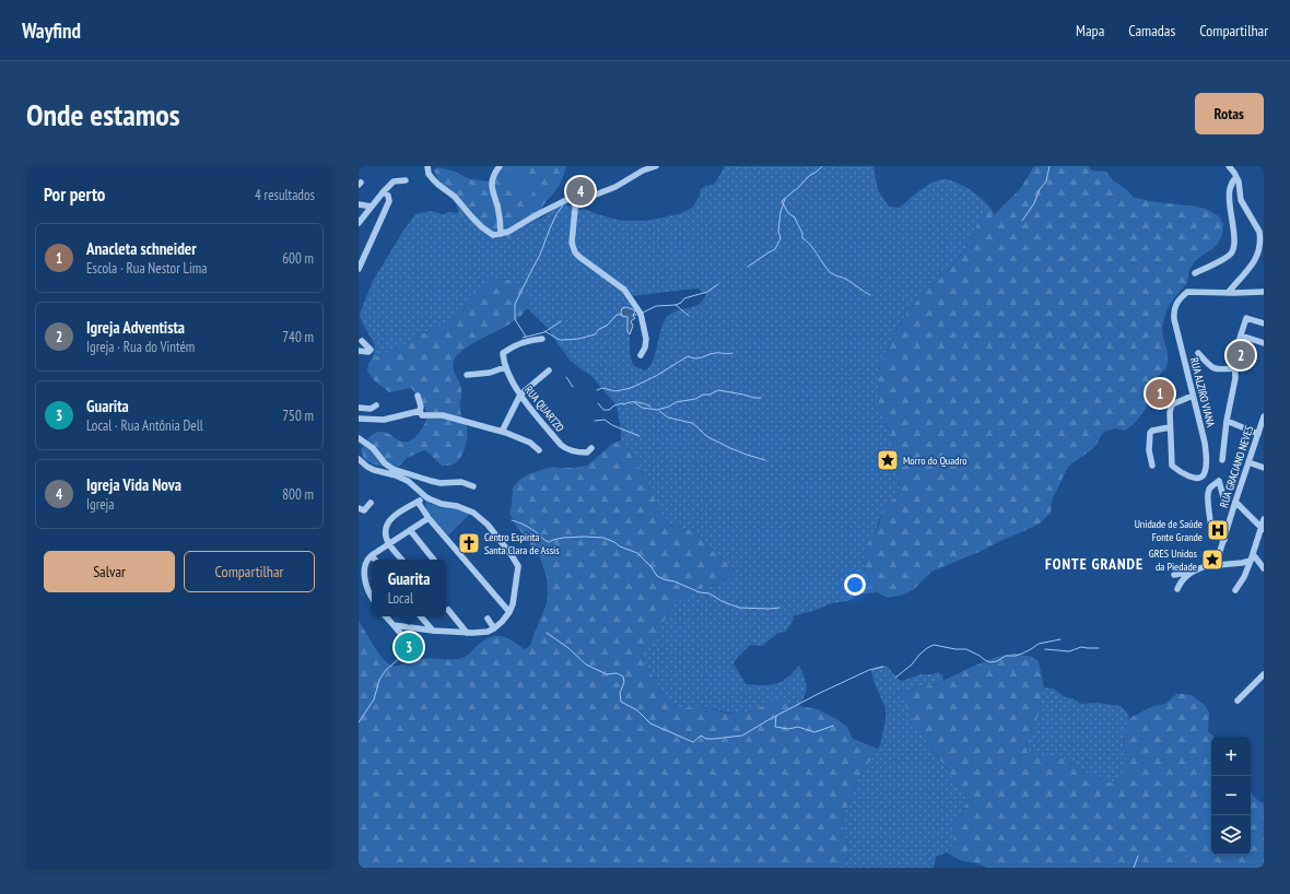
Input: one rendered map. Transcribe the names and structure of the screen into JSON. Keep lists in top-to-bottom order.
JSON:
{
  "streets": {
    "street": ["RUA ALZIRO VIANA", "RUA QUARTZO", "RUA GRACIANO NEVES"]
  },
  "districts": ["FONTE GRANDE"],
  "places": {
    "place": ["Morro do Quadro", "GRES Unidos da Piedade"],
    "hospital": ["Unidade de Saúde Fonte Grande"],
    "church": ["Centro Espírita Santa Clara de Assis"]
  },
  "page": {
    "header": "Wayfind",
    "nav": ["Mapa", "Camadas", "Compartilhar"],
    "buttons": [
      "Rotas",
      ["Salvar", "Compartilhar"]
    ],
    "title": "Onde estamos",
    "heading": ["Por perto", "4 resultados"],
    "pins": [
      "4",
      "2",
      "1",
      "3"
    ],
    "list": [
      {
        "mark": "1",
        "name": "Anacleta schneider",
        "note": "Escola · Rua Nestor Lima",
        "value": "600 m"
      },
      {
        "mark": "2",
        "name": "Igreja Adventista",
        "note": "Igreja · Rua do Vintém",
        "value": "740 m"
      },
      {
        "mark": "3",
        "name": "Guarita",
        "note": "Local · Rua Antônia Dell",
        "value": "750 m"
      },
      {
        "mark": "4",
        "name": "Igreja Vida Nova",
        "note": "Igreja",
        "value": "800 m"
      }
    ],
    "popup": ["Guarita", "Local"],
    "map_buttons": ["+", "−"]
  }
}
